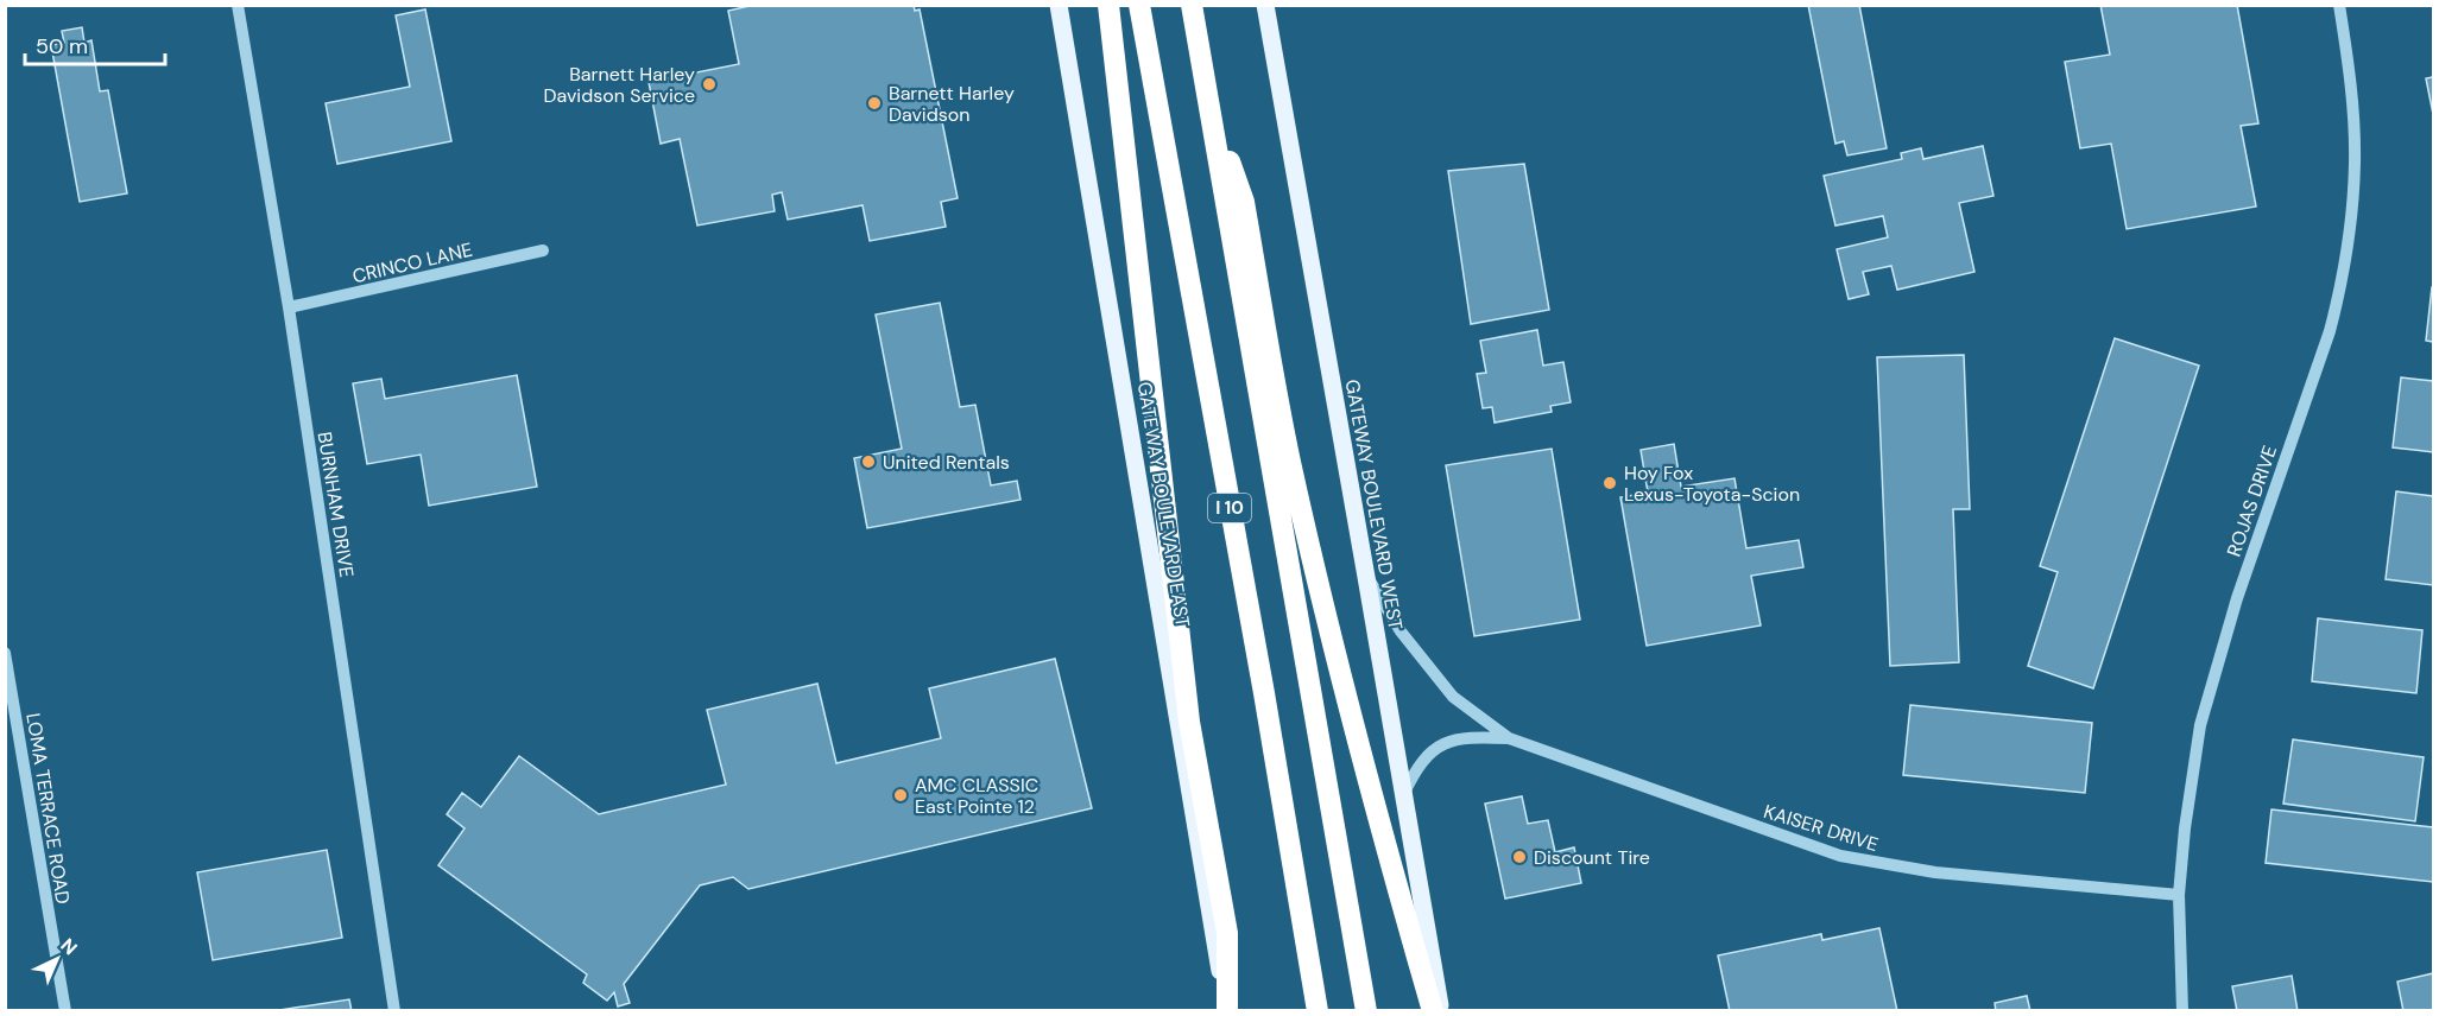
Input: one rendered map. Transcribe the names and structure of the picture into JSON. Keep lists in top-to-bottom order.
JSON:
{
  "streets": {
    "highway": ["I 10"],
    "main road": ["GATEWAY BOULEVARD EAST", "GATEWAY BOULEVARD WEST"],
    "street": [
      "CRINCO LANE",
      "ROJAS DRIVE",
      "BURNHAM DRIVE",
      "LOMA TERRACE ROAD",
      "KAISER DRIVE"
    ]
  },
  "crossings": [
    ["CRINCO LANE", "BURNHAM DRIVE"],
    ["ROJAS DRIVE", "KAISER DRIVE"],
    ["GATEWAY BOULEVARD WEST", "KAISER DRIVE"]
  ],
  "places": [
    "Barnett Harley Davidson Service",
    "Barnett Harley Davidson",
    "United Rentals",
    "Hoy Fox Lexus-Toyota-Scion",
    "AMC CLASSIC East Pointe 12",
    "Discount Tire"
  ],
  "scale_bar": "50 m",
  "north": "top right"
}
